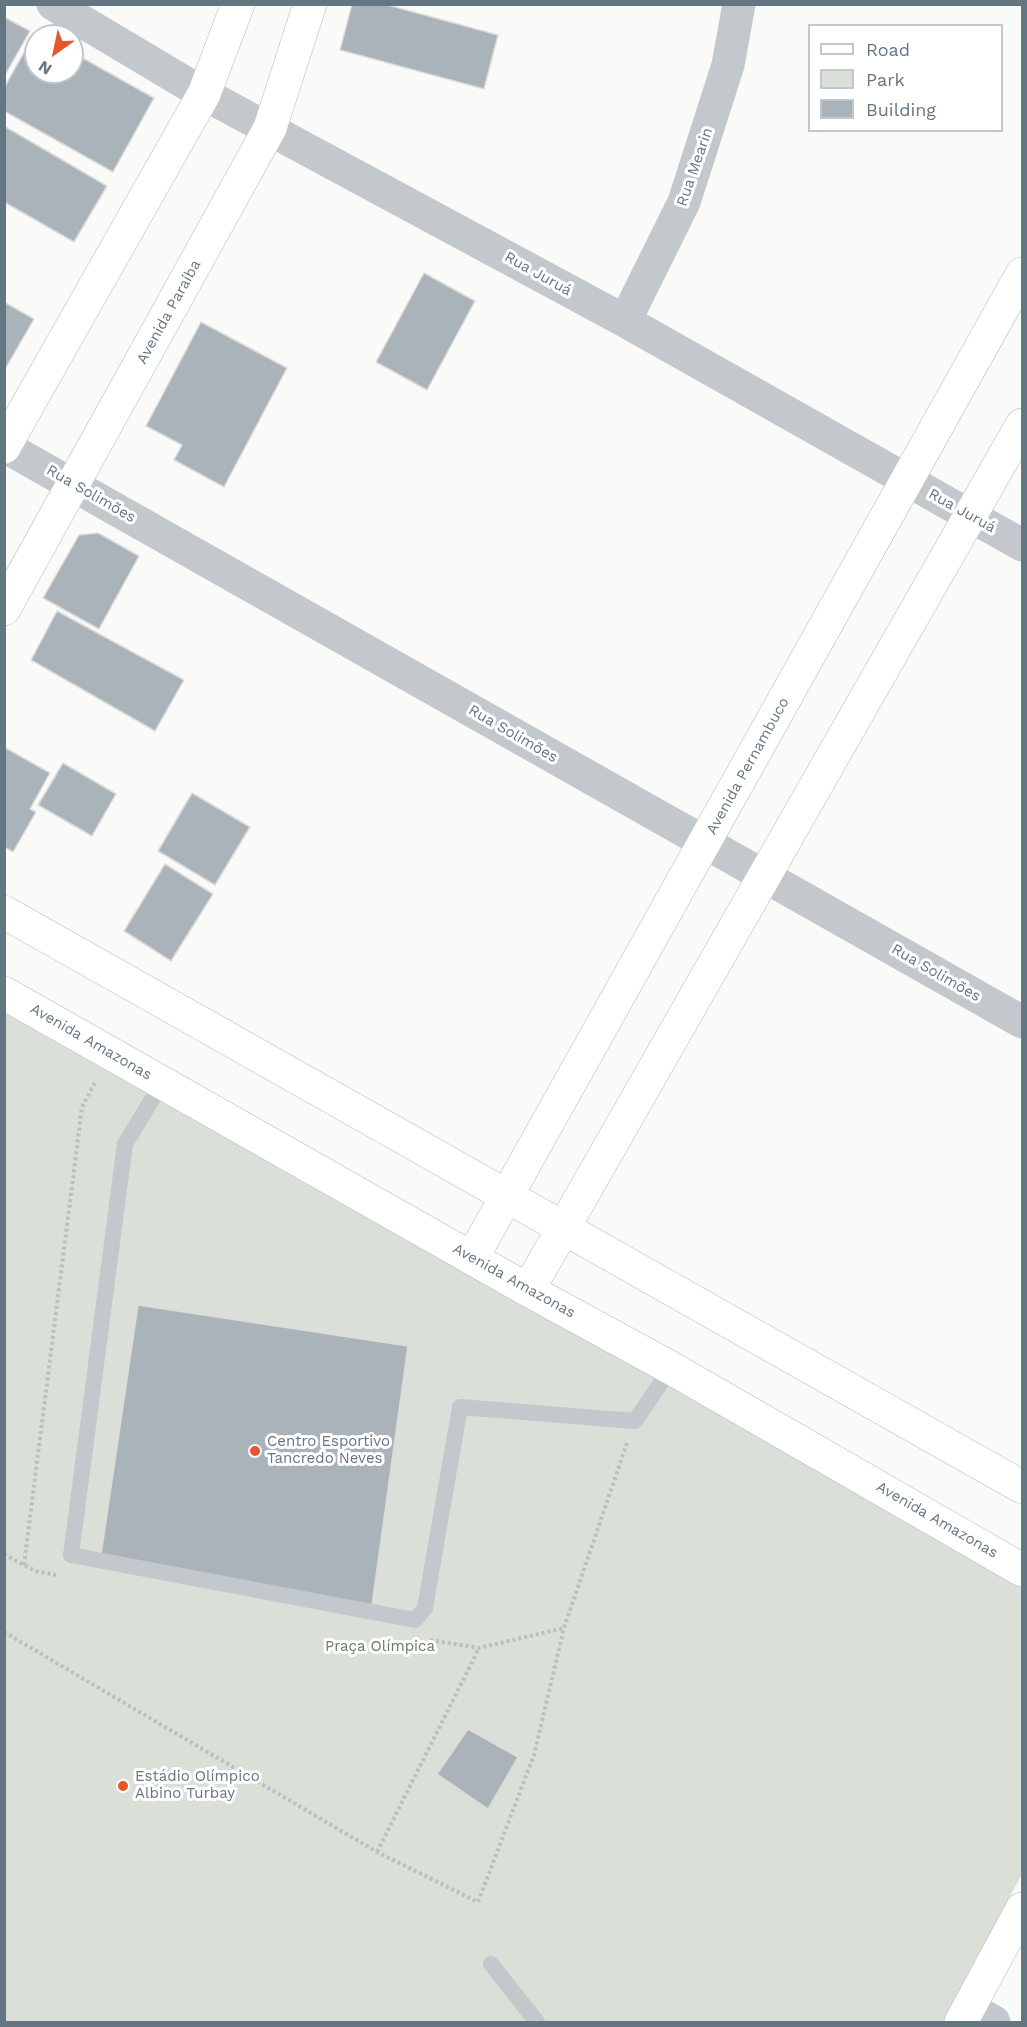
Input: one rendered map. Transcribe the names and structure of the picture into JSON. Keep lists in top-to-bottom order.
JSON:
{
  "streets": {
    "main road": ["Avenida Paraíba", "Avenida Pernambuco", "Avenida Amazonas"],
    "street": ["Rua Mearin", "Rua Juruá", "Rua Solimões"]
  },
  "crossings": [
    ["Rua Mearin", "Rua Juruá"],
    ["Rua Juruá", "Avenida Paraíba"],
    ["Rua Juruá", "Avenida Pernambuco"],
    ["Avenida Paraíba", "Rua Solimões"],
    ["Rua Solimões", "Avenida Pernambuco"],
    ["Avenida Pernambuco", "Avenida Amazonas"]
  ],
  "parks": ["Praça Olímpica"],
  "places": ["Centro Esportivo Tancredo Neves", "Estádio Olímpico Albino Turbay"],
  "legend": ["Road", "Park", "Building"],
  "north": "bottom left"
}
